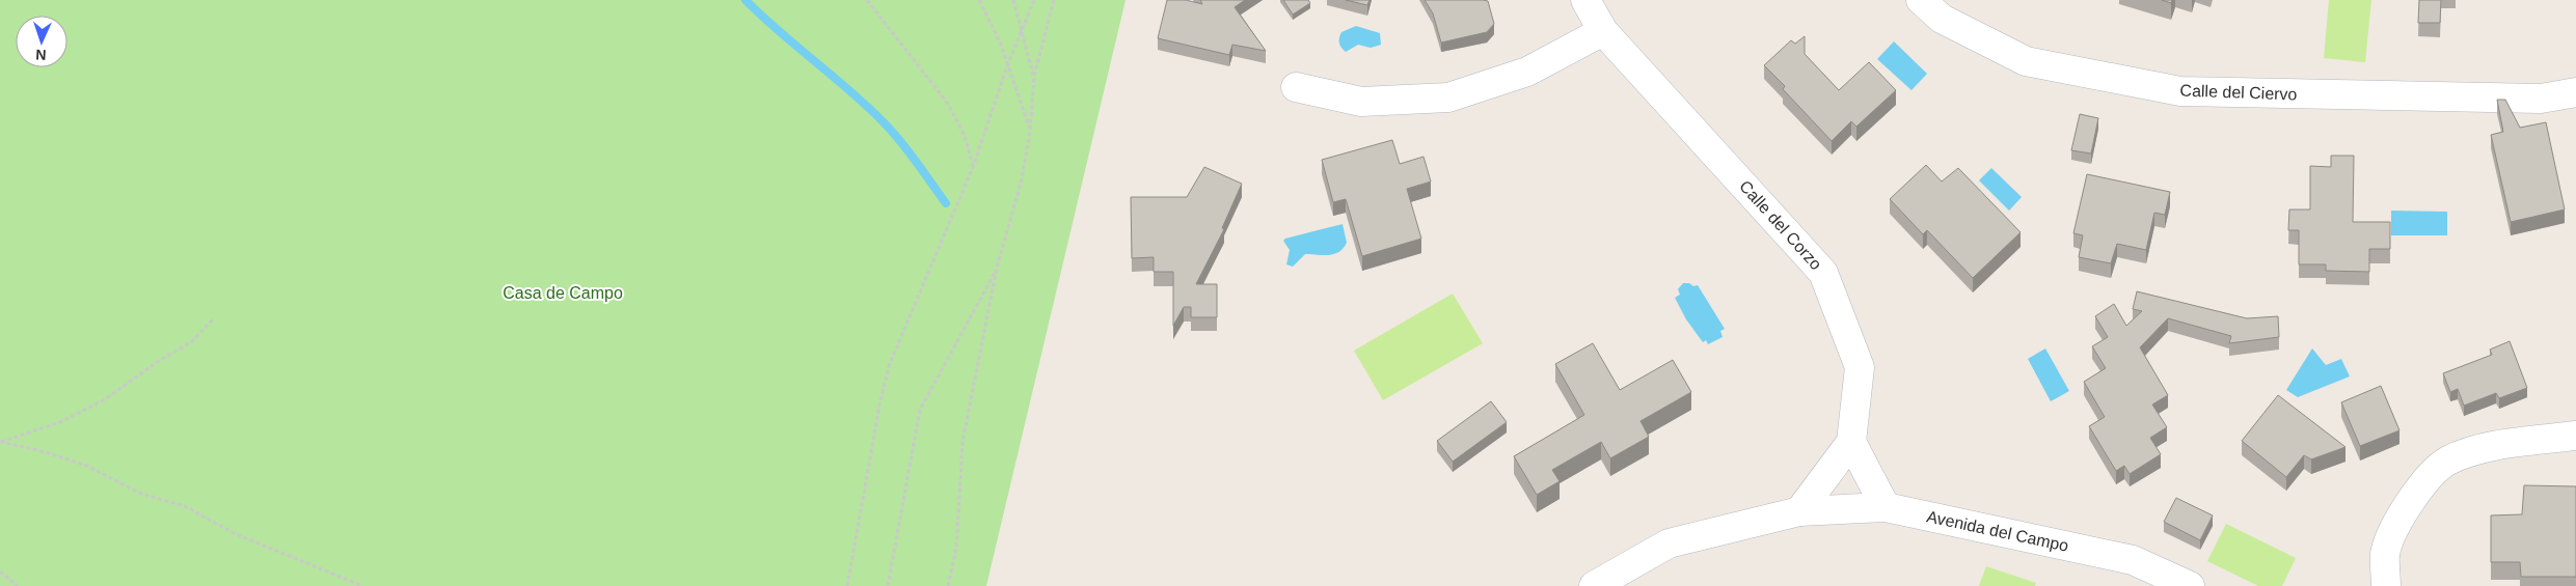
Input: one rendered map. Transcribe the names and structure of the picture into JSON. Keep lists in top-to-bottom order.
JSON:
{
  "streets": {
    "street": ["Calle del Ciervo", "Calle del Corzo", "Avenida del Campo"]
  },
  "parks": ["Casa de Campo"],
  "north": "bottom"
}
